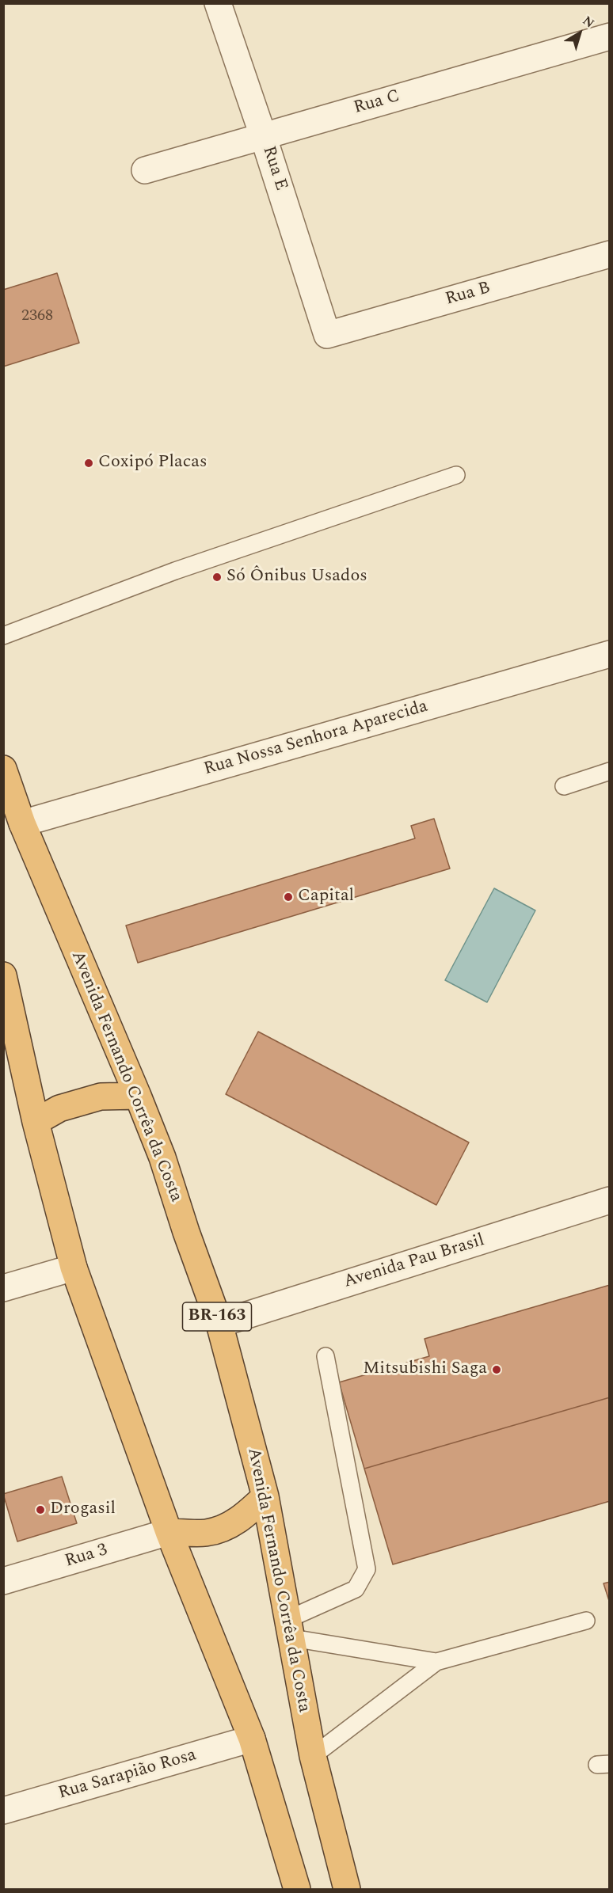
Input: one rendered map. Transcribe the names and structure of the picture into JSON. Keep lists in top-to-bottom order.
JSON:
{
  "streets": {
    "highway": ["Avenida Fernando Corrêa da Costa", "BR-163"],
    "street": [
      "Rua C",
      "Rua E",
      "Rua B",
      "Rua Nossa Senhora Aparecida",
      "Avenida Pau Brasil",
      "Rua 3",
      "Rua Sarapião Rosa"
    ]
  },
  "crossings": [
    ["Rua C", "Rua E"],
    ["Rua E", "Rua B"],
    ["Rua Nossa Senhora Aparecida", "Avenida Fernando Corrêa da Costa"],
    ["Avenida Fernando Corrêa da Costa", "Avenida Pau Brasil"]
  ],
  "places": [
    "Coxipó Placas",
    "Só Ônibus Usados",
    "Capital",
    "Mitsubishi Saga",
    "Drogasil"
  ],
  "house_numbers": ["2368"],
  "north": "top right"
}
